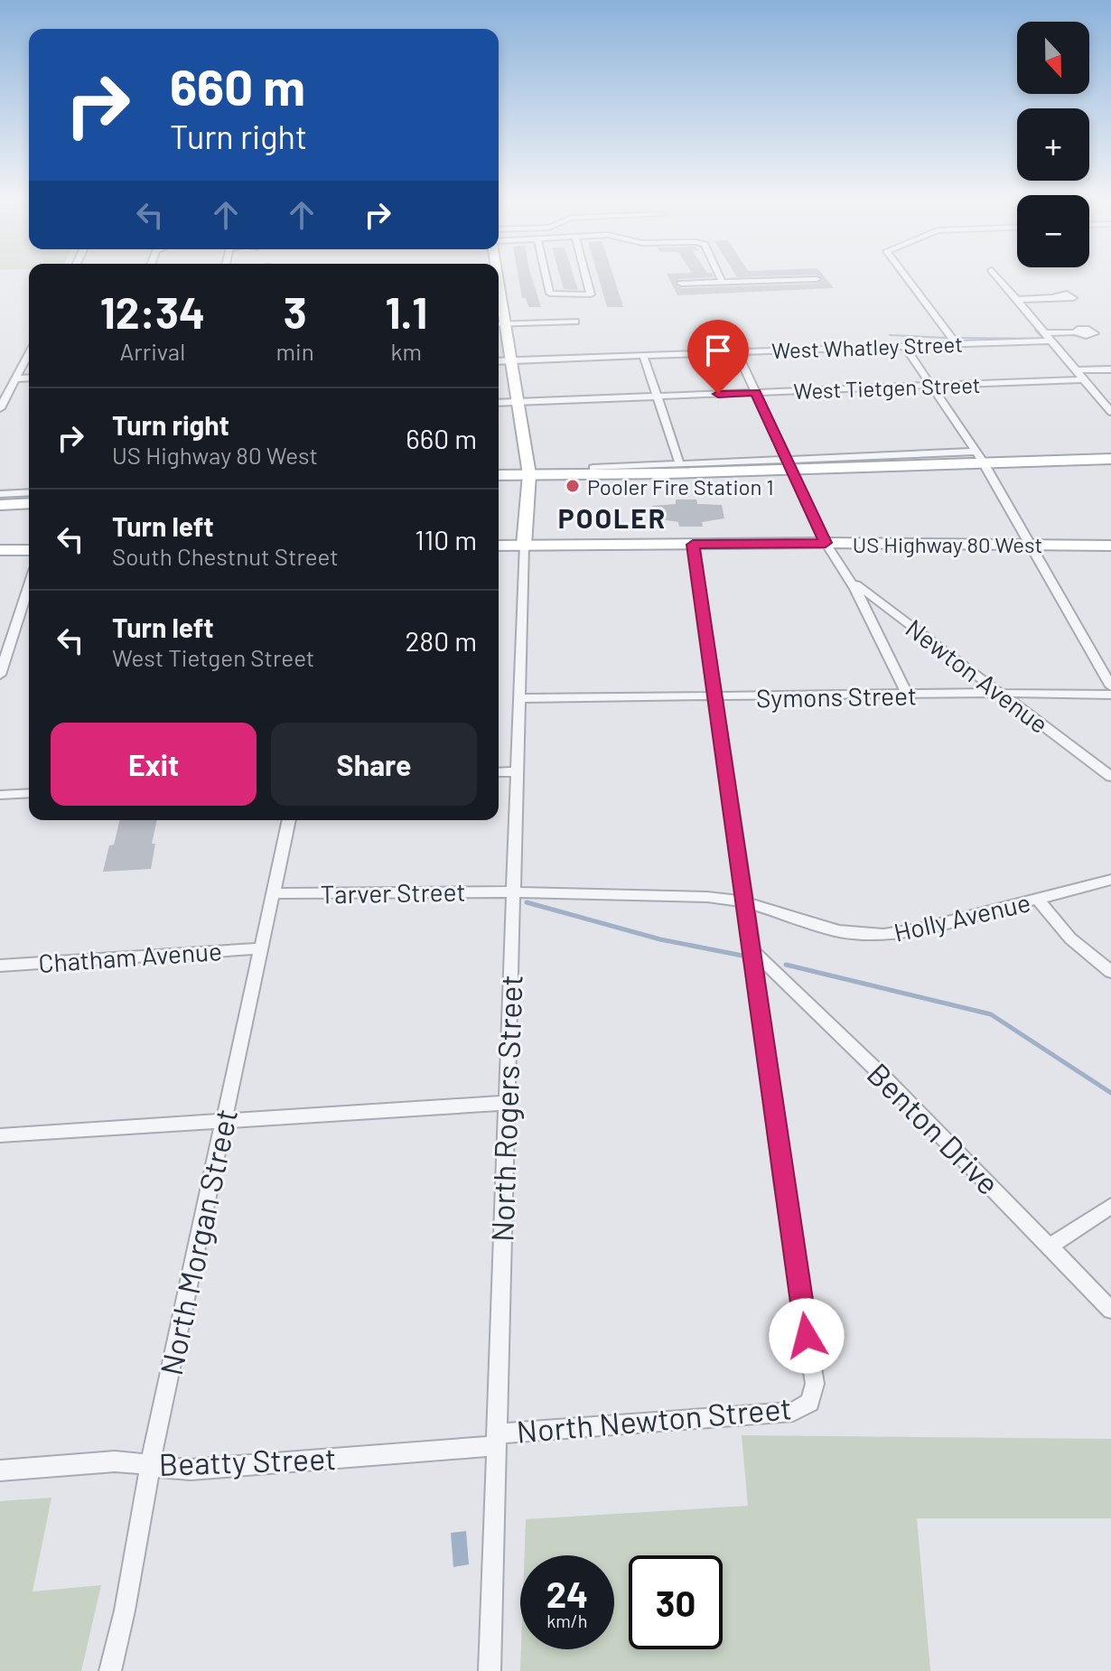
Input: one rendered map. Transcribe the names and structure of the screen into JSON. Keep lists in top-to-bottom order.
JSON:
{
  "streets": {
    "main road": ["US Highway 80 West"],
    "street": [
      "West Whatley Street",
      "West Tietgen Street",
      "Newton Avenue",
      "Symons Street",
      "Tarver Street",
      "Holly Avenue",
      "Chatham Avenue",
      "North Rogers Street",
      "Benton Drive",
      "North Morgan Street",
      "North Newton Street",
      "Beatty Street"
    ]
  },
  "crossings": [
    ["US Highway 80 West", "North Rogers Street"],
    ["US Highway 80 West", "North Newton Street"],
    ["Newton Avenue", "Symons Street"],
    ["Symons Street", "North Rogers Street"],
    ["Symons Street", "North Newton Street"],
    ["Tarver Street", "Holly Avenue"],
    ["Tarver Street", "North Rogers Street"],
    ["Tarver Street", "North Morgan Street"],
    ["Holly Avenue", "North Rogers Street"],
    ["Holly Avenue", "North Newton Street"],
    ["Chatham Avenue", "North Morgan Street"],
    ["North Rogers Street", "North Newton Street"],
    ["North Rogers Street", "Beatty Street"],
    ["Benton Drive", "North Newton Street"],
    ["North Morgan Street", "Beatty Street"],
    ["North Newton Street", "Beatty Street"]
  ],
  "districts": ["POOLER"],
  "places": ["Pooler Fire Station 1"],
  "north": "bottom",
  "page": {
    "map_buttons": ["+", "−"],
    "turn": ["660 m", "Turn right"],
    "eta": [
      "12:34",
      "Arrival",
      "3",
      "min",
      "1.1",
      "km"
    ],
    "list": [
      {
        "name": "Turn right",
        "note": "US Highway 80 West",
        "value": "660 m"
      },
      {
        "name": "Turn left",
        "note": "South Chestnut Street",
        "value": "110 m"
      },
      {
        "name": "Turn left",
        "note": "West Tietgen Street",
        "value": "280 m"
      }
    ],
    "buttons": ["Exit", "Share"],
    "speed": "24 km/h",
    "limit": "30"
  }
}
